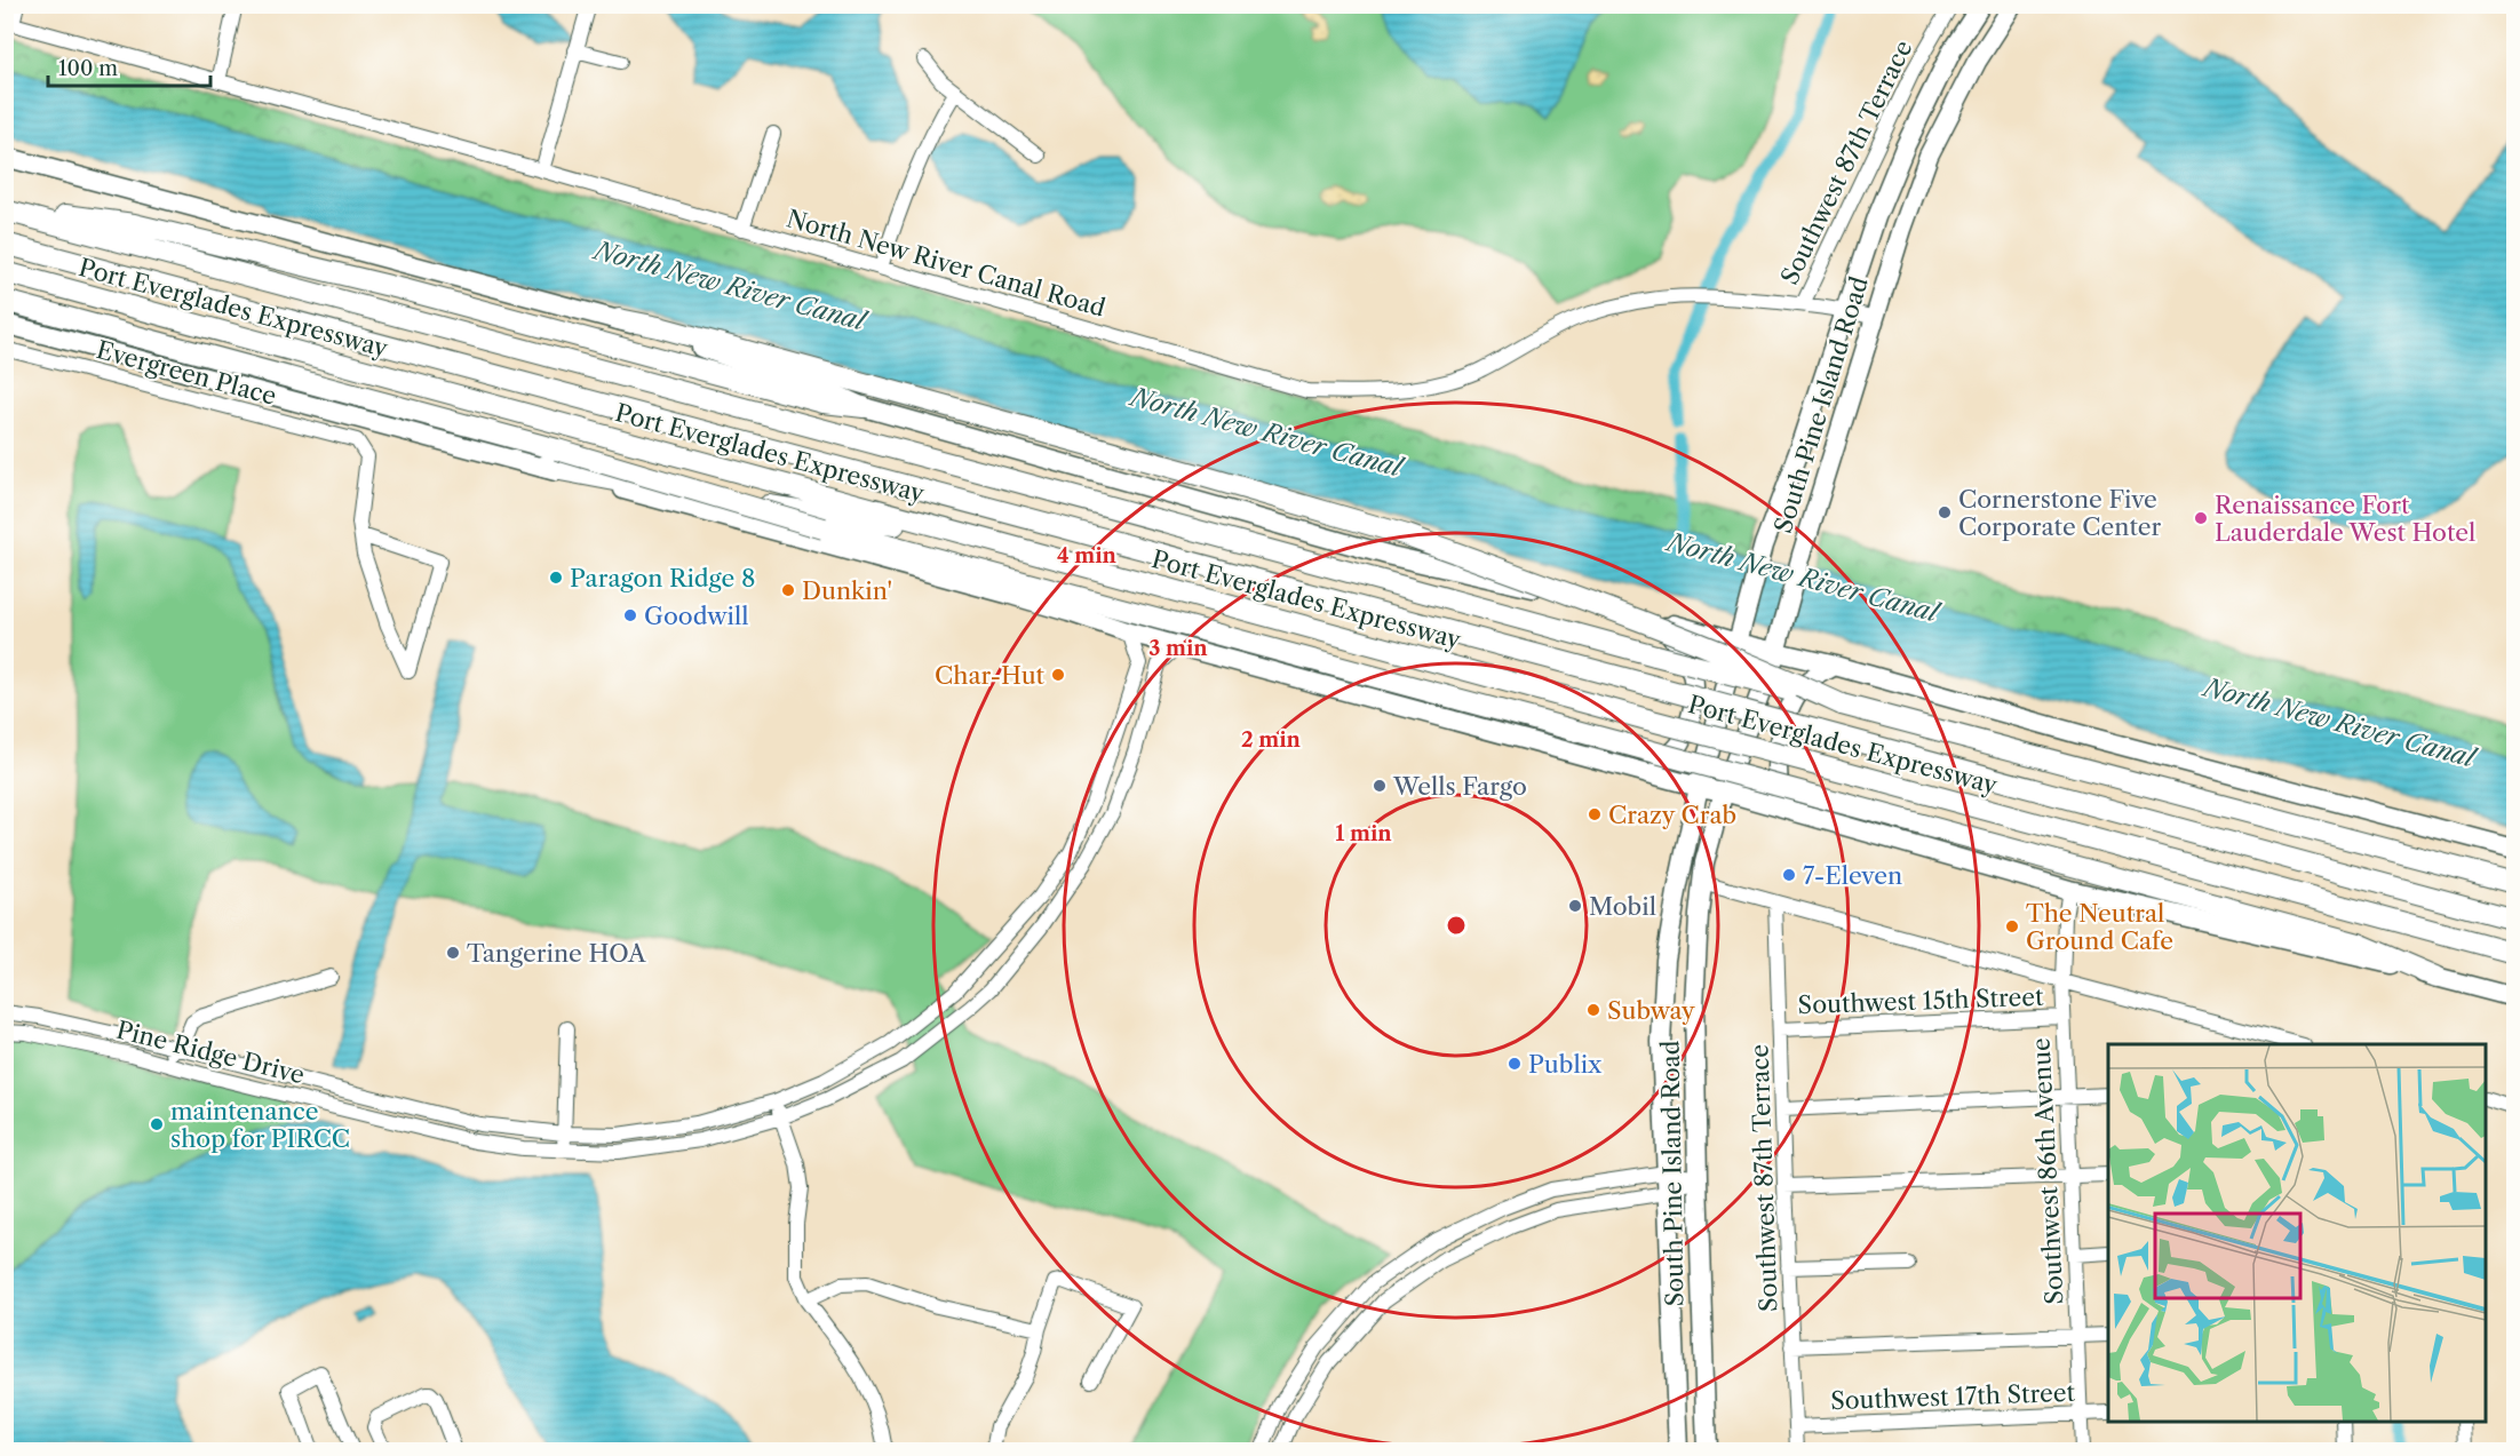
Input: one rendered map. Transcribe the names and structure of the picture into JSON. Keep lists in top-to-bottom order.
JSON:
{
  "streets": {
    "highway": ["Port Everglades Expressway"],
    "main road": ["South Pine Island Road"],
    "street": [
      "Southwest 87th Terrace",
      "North New River Canal Road",
      "Evergreen Place",
      "Southwest 15th Street",
      "Pine Ridge Drive",
      "Southwest 86th Avenue",
      "Southwest 17th Street"
    ]
  },
  "crossings": [
    ["Southwest 87th Terrace", "North New River Canal Road"],
    ["Southwest 87th Terrace", "Southwest 15th Street"],
    ["Southwest 87th Terrace", "Southwest 17th Street"],
    ["North New River Canal Road", "South Pine Island Road"],
    ["Southwest 15th Street", "Southwest 86th Avenue"],
    ["Southwest 86th Avenue", "Southwest 17th Street"]
  ],
  "water": ["North New River Canal"],
  "places": [
    "Cornerstone Five Corporate Center",
    "Renaissance Fort Lauderdale West Hotel",
    "Paragon Ridge 8",
    "Dunkin'",
    "Goodwill",
    "Char-Hut",
    "Wells Fargo",
    "Crazy Crab",
    "7-Eleven",
    "Mobil",
    "The Neutral Ground Cafe",
    "Tangerine HOA",
    "Subway",
    "Publix",
    "maintenance shop for PIRCC"
  ],
  "scale_bar": "100 m",
  "rings": [
    "4 min",
    "3 min",
    "2 min",
    "1 min"
  ]
}
